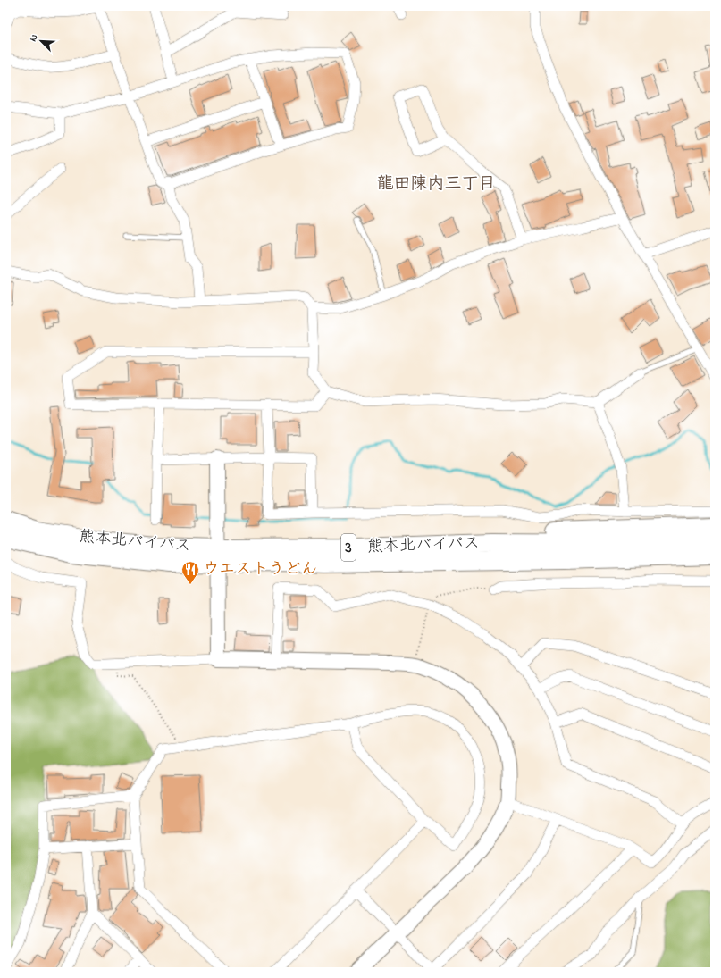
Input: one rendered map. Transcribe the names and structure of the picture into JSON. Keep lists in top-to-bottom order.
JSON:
{
  "streets": {
    "highway": ["熊本北バイパス", "3"]
  },
  "districts": ["龍田陳内三丁目"],
  "places": {
    "restaurant": ["ウエストうどん"]
  },
  "north": "top left"
}
